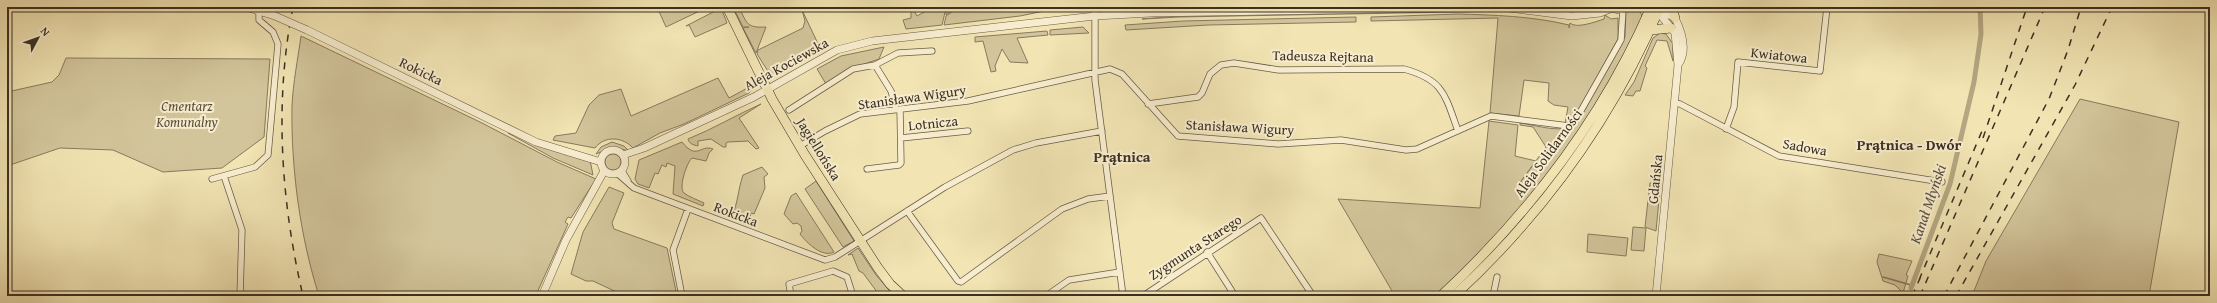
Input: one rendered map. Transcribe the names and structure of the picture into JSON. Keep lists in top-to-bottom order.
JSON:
{
  "streets": {
    "main road": ["Jagiellońska", "Aleja Solidarności"],
    "street": [
      "Kwiatowa",
      "Tadeusza Rejtana",
      "Aleja Kociewska",
      "Rokicka",
      "Stanisława Wigury",
      "Lotnicza",
      "Sadowa",
      "Gdańska",
      "Zygmunta Starego"
    ]
  },
  "crossings": [
    ["Kwiatowa", "Sadowa"],
    ["Tadeusza Rejtana", "Stanisława Wigury"],
    ["Aleja Kociewska", "Rokicka"],
    ["Aleja Kociewska", "Stanisława Wigury"],
    ["Aleja Kociewska", "Jagiellońska"],
    ["Rokicka", "Jagiellońska"],
    ["Stanisława Wigury", "Lotnicza"],
    ["Stanisława Wigury", "Jagiellońska"],
    ["Sadowa", "Gdańska"],
    ["Aleja Solidarności", "Gdańska"]
  ],
  "districts": ["Prątnica - Dwór", "Prątnica"],
  "water": ["Kanał Młyński"],
  "parks": ["Cmentarz Komunalny"],
  "north": "top right"
}
